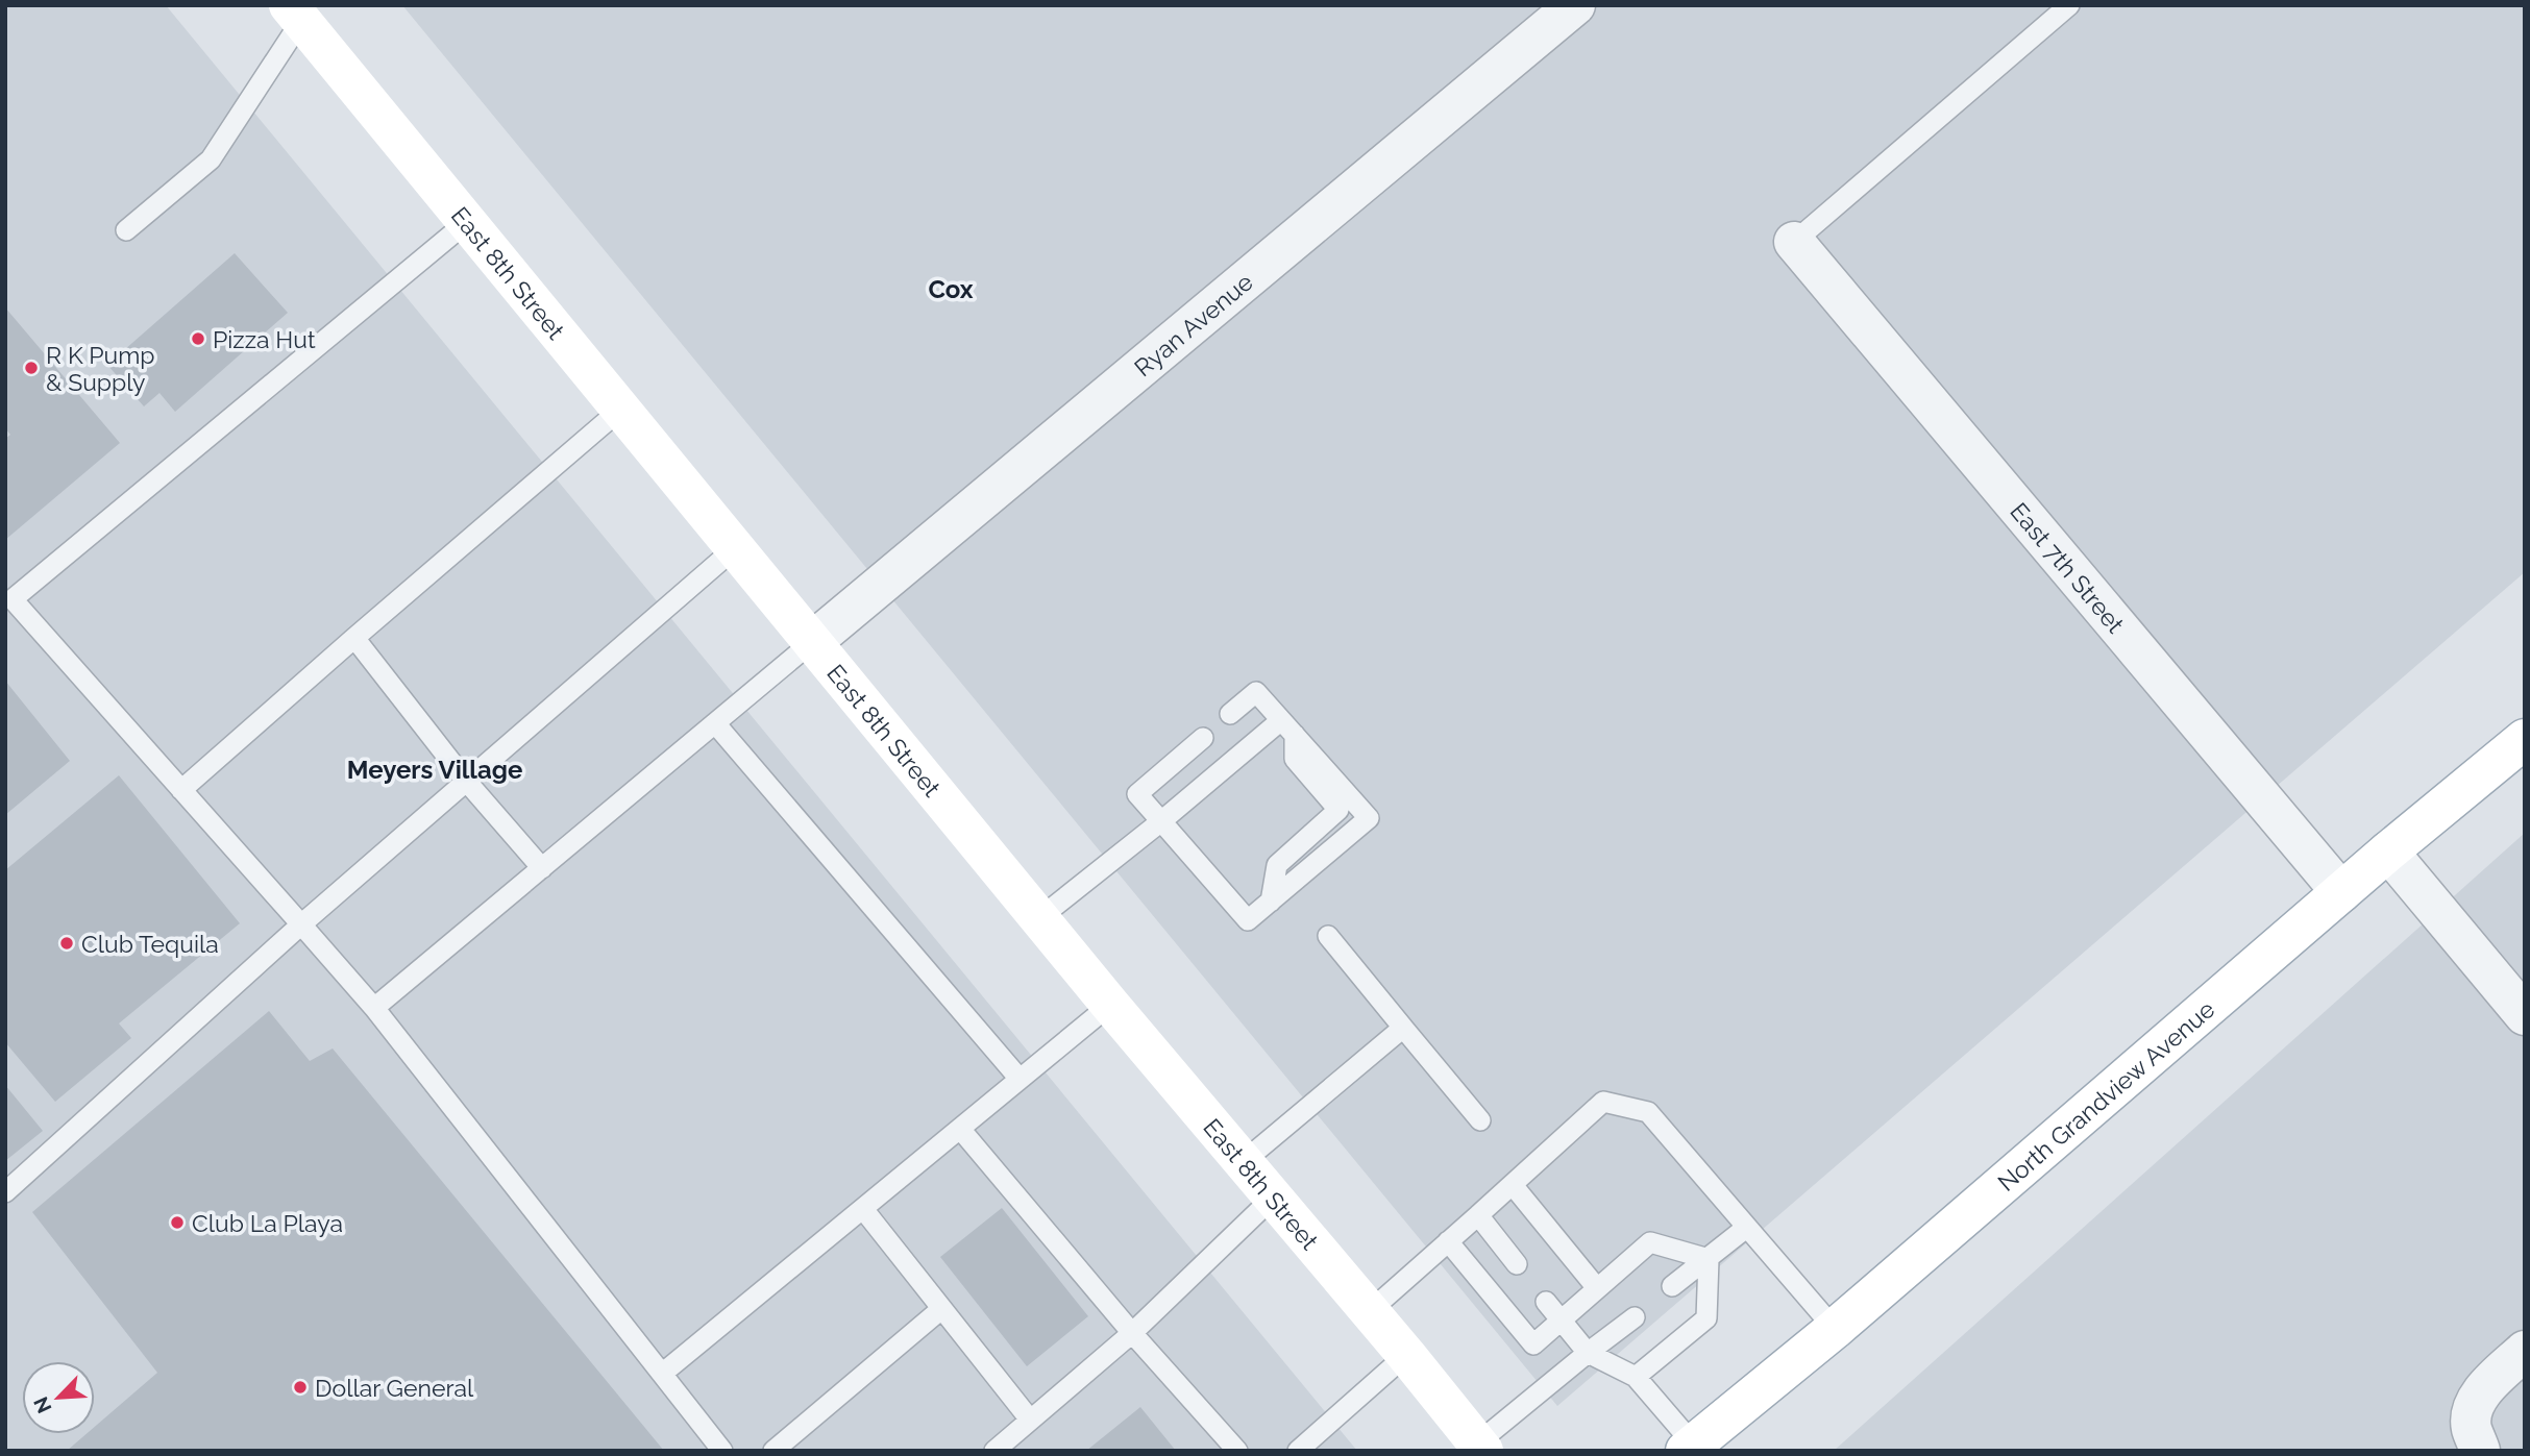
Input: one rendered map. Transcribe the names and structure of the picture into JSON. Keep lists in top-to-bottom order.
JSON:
{
  "streets": {
    "main road": ["East 8th Street", "North Grandview Avenue"],
    "street": ["Ryan Avenue", "East 7th Street"]
  },
  "crossings": [
    ["East 8th Street", "Ryan Avenue"],
    ["East 7th Street", "North Grandview Avenue"]
  ],
  "districts": ["Cox", "Meyers Village"],
  "places": [
    "Pizza Hut",
    "R K Pump & Supply",
    "Club Tequila",
    "Club La Playa",
    "Dollar General"
  ],
  "north": "bottom left"
}
